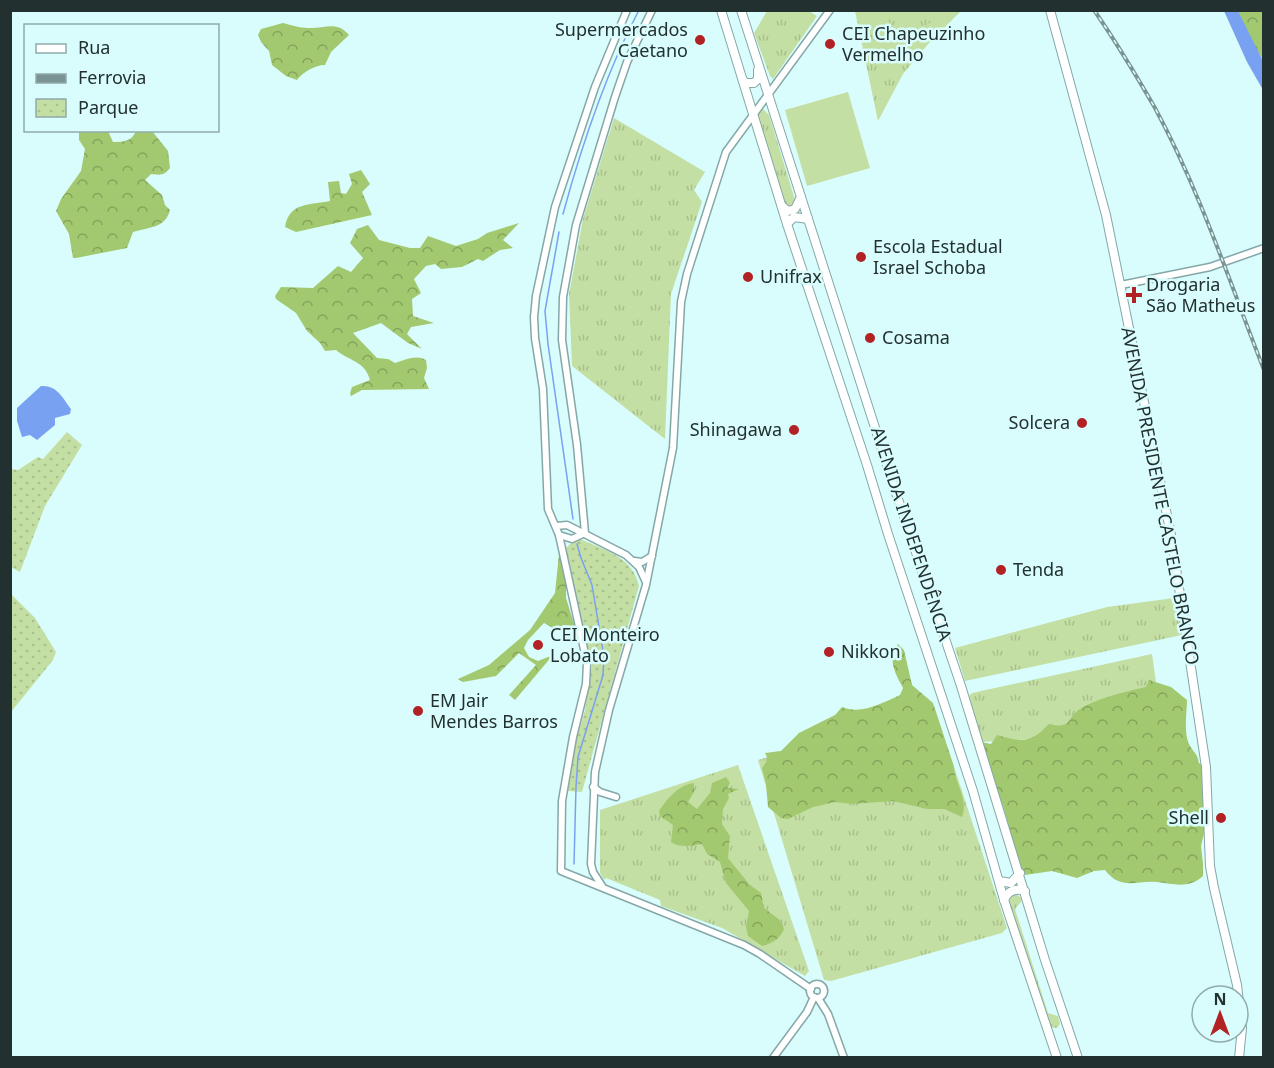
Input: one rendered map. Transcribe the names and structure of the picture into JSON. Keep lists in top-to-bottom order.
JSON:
{
  "streets": {
    "main road": ["AVENIDA PRESIDENTE CASTELO BRANCO", "AVENIDA INDEPENDÊNCIA"]
  },
  "places": {
    "other": [
      "Supermercados Caetano",
      "CEI Chapeuzinho Vermelho",
      "Escola Estadual Israel Schoba",
      "Unifrax",
      "Cosama",
      "Solcera",
      "Shinagawa",
      "Tenda",
      "CEI Monteiro Lobato",
      "Nikkon",
      "EM Jair Mendes Barros",
      "Shell"
    ],
    "health": ["Drogaria São Matheus"]
  },
  "legend": ["Rua", "Ferrovia", "Parque"],
  "north": "top"
}
